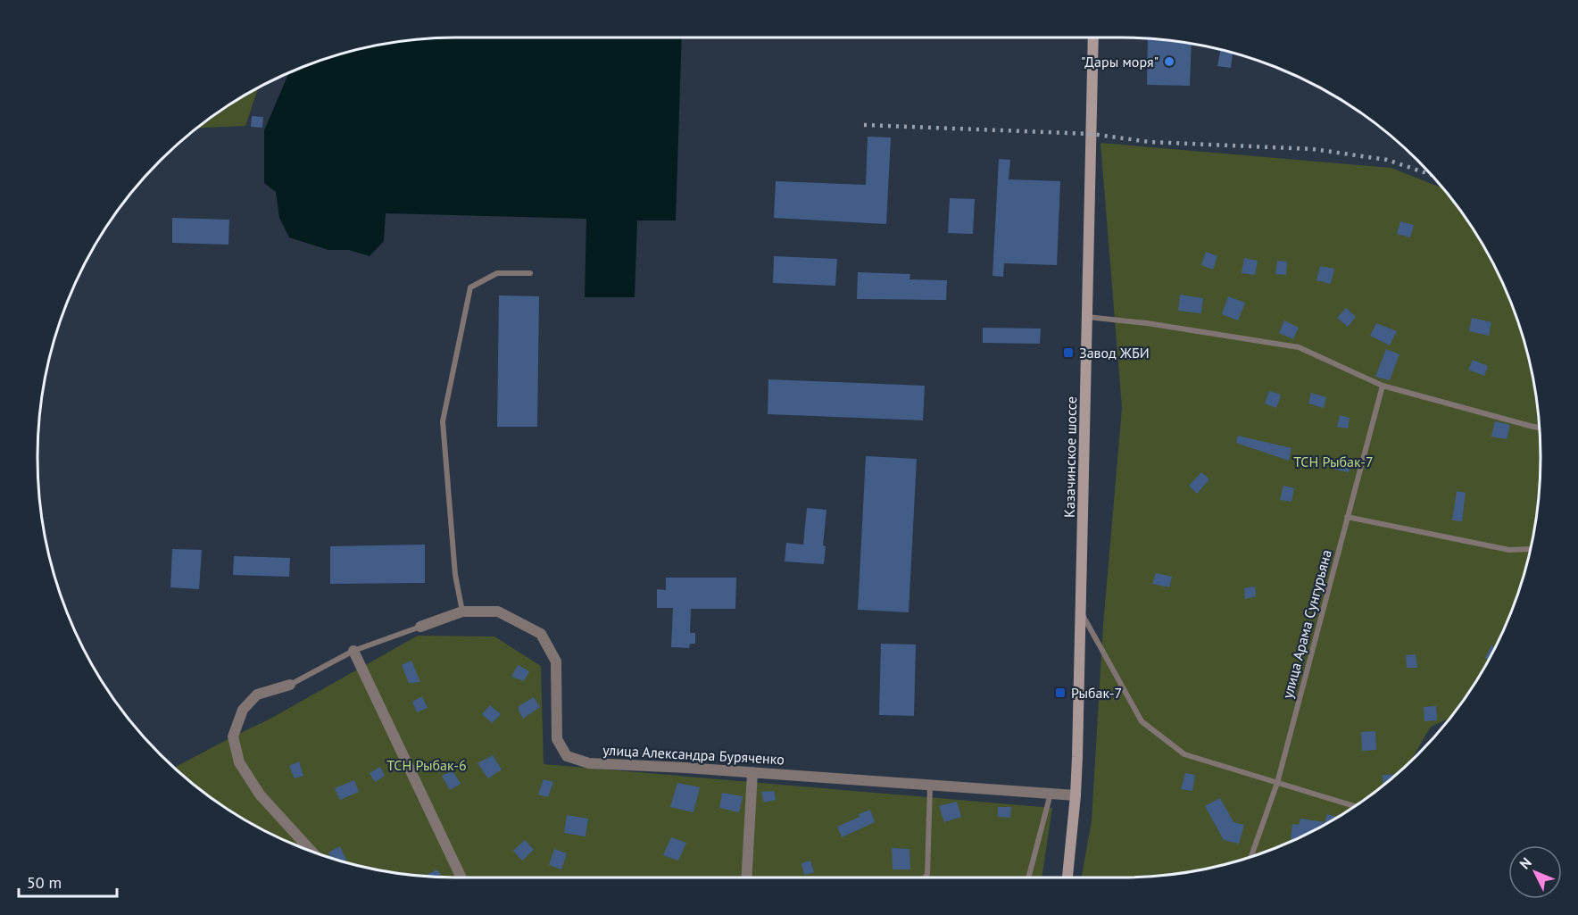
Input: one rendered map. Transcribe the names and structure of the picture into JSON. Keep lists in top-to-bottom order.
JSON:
{
  "streets": {
    "main road": ["Казачинское шоссе"],
    "street": ["улица Александра Буряченко"],
    "lane": ["улица Арама Сунгурьяна"]
  },
  "crossings": [
    ["Казачинское шоссе", "улица Александра Буряченко"]
  ],
  "parks": ["ТСН Рыбак-7", "ТСН Рыбак-6"],
  "places": {
    "other": ["\"Дары моря\""],
    "transit": ["Завод ЖБИ", "Рыбак-7"]
  },
  "scale_bar": "50 m",
  "north": "top left"
}
